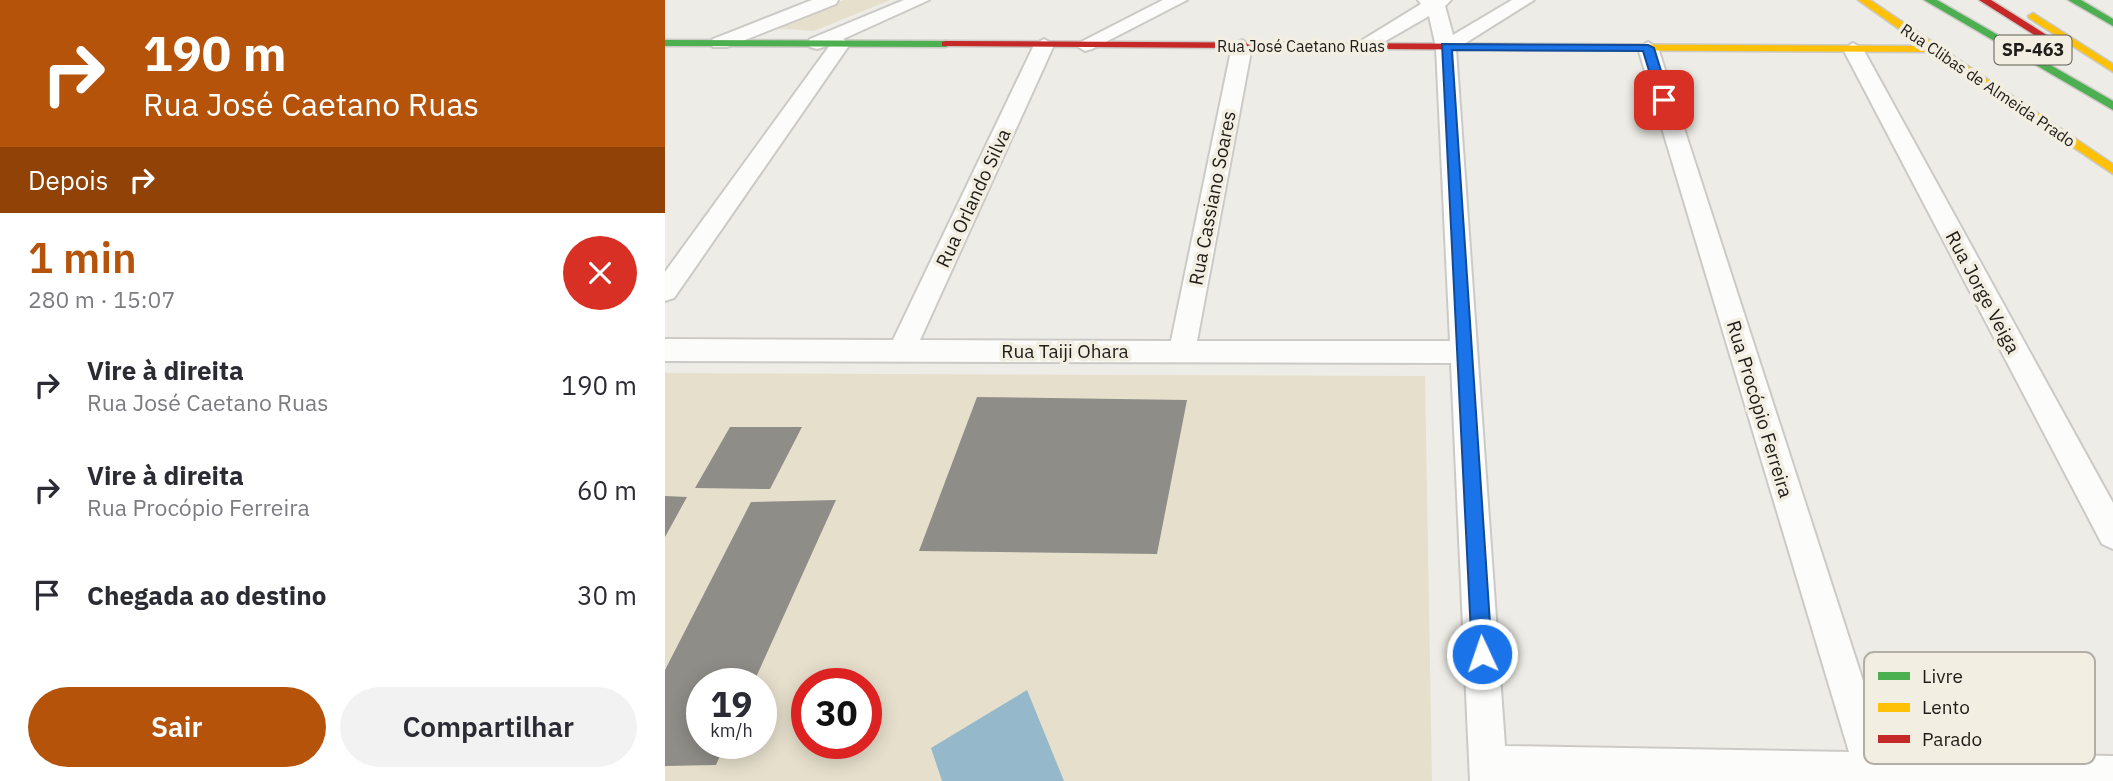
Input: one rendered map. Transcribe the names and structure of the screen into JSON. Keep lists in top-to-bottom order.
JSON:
{
  "streets": {
    "street": [
      "Rua José Caetano Ruas",
      "SP-463",
      "Rua Clibas de Almeida Prado",
      "Rua Orlando Silva",
      "Rua Cassiano Soares",
      "Rua Jorge Veiga",
      "Rua Taiji Ohara",
      "Rua Procópio Ferreira"
    ]
  },
  "crossings": [
    ["Rua José Caetano Ruas", "Rua Clibas de Almeida Prado"],
    ["Rua José Caetano Ruas", "Rua Orlando Silva"],
    ["Rua José Caetano Ruas", "Rua Cassiano Soares"],
    ["Rua José Caetano Ruas", "Rua Jorge Veiga"],
    ["Rua José Caetano Ruas", "Rua Procópio Ferreira"],
    ["Rua Orlando Silva", "Rua Taiji Ohara"],
    ["Rua Cassiano Soares", "Rua Taiji Ohara"]
  ],
  "legend": ["Livre", "Lento", "Parado"],
  "page": {
    "turn": ["190 m", "Rua José Caetano Ruas"],
    "then": "Depois",
    "heading": ["1 min", "280 m · 15:07"],
    "list": [
      {
        "name": "Vire à direita",
        "note": "Rua José Caetano Ruas",
        "value": "190 m"
      },
      {
        "name": "Vire à direita",
        "note": "Rua Procópio Ferreira",
        "value": "60 m"
      },
      {
        "name": "Chegada ao destino",
        "value": "30 m"
      }
    ],
    "speed": "19 km/h",
    "limit": "30",
    "buttons": ["Sair", "Compartilhar"]
  }
}
